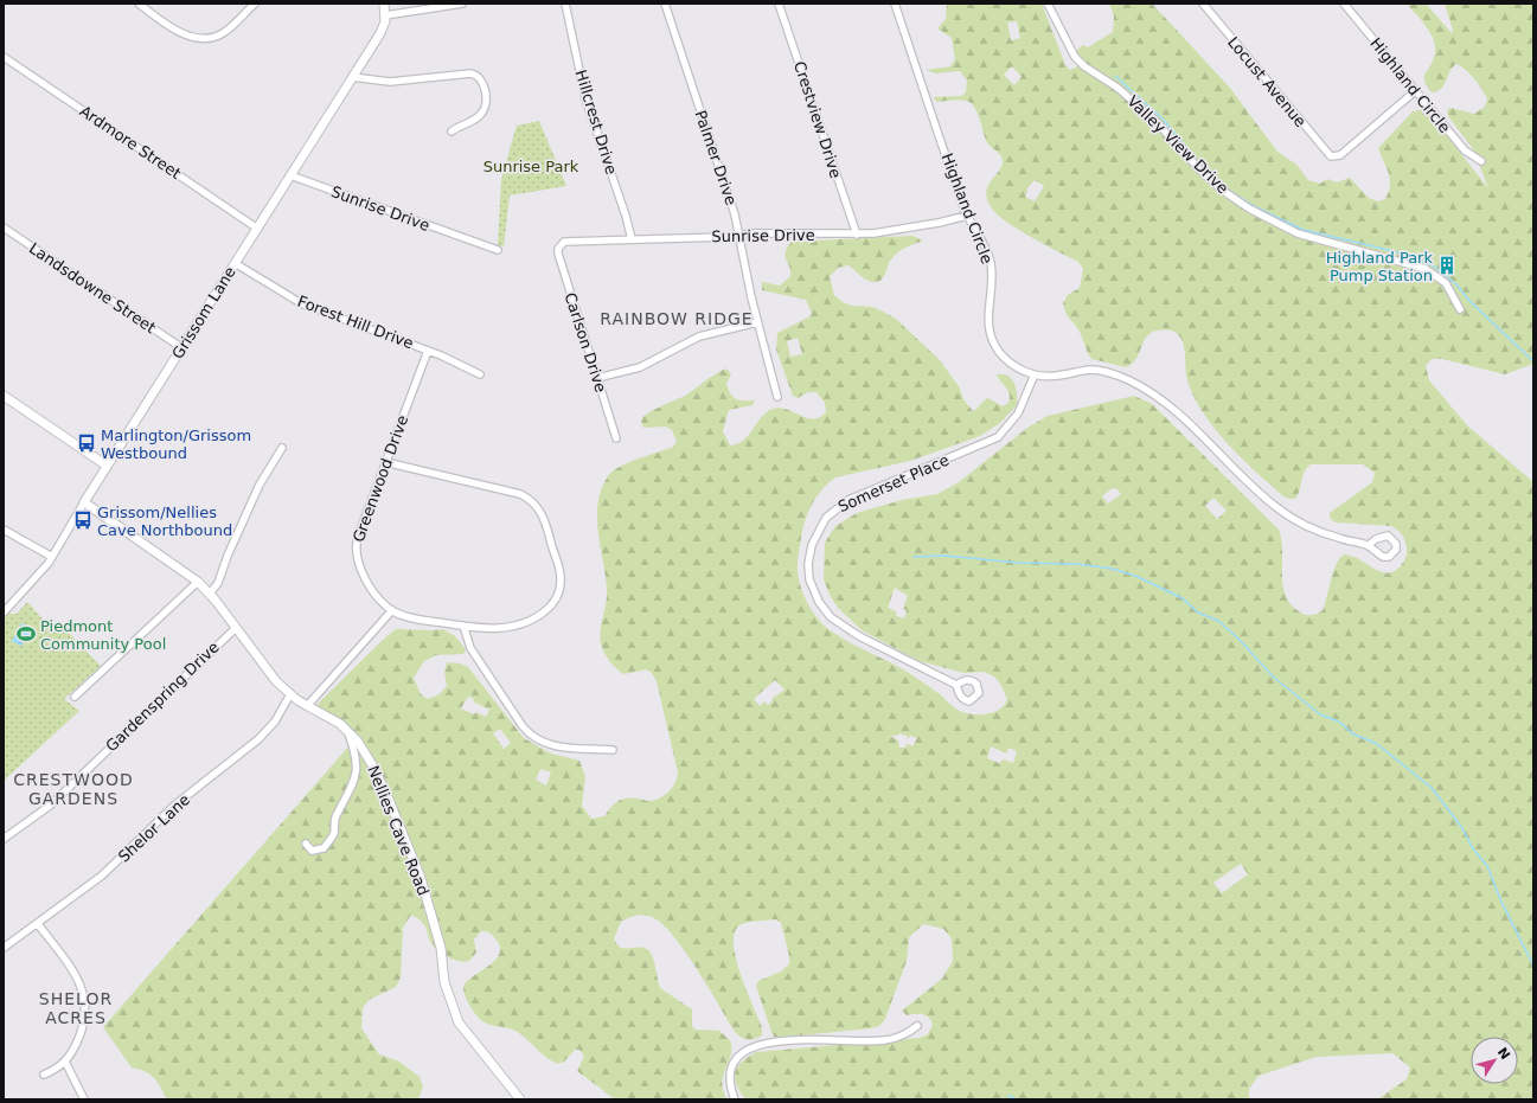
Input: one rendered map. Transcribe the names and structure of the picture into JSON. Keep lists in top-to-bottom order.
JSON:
{
  "streets": {
    "street": [
      "Locust Avenue",
      "Highland Circle",
      "Crestview Drive",
      "Hillcrest Drive",
      "Ardmore Street",
      "Valley View Drive",
      "Palmer Drive",
      "Sunrise Drive",
      "Landsdowne Street",
      "Grissom Lane",
      "Forest Hill Drive",
      "Carlson Drive",
      "Greenwood Drive",
      "Somerset Place",
      "Gardenspring Drive",
      "Shelor Lane",
      "Nellies Cave Road"
    ]
  },
  "crossings": [
    ["Locust Avenue", "Highland Circle"],
    ["Highland Circle", "Sunrise Drive"],
    ["Highland Circle", "Somerset Place"],
    ["Crestview Drive", "Sunrise Drive"],
    ["Hillcrest Drive", "Sunrise Drive"],
    ["Ardmore Street", "Grissom Lane"],
    ["Palmer Drive", "Sunrise Drive"],
    ["Sunrise Drive", "Grissom Lane"],
    ["Sunrise Drive", "Carlson Drive"],
    ["Landsdowne Street", "Grissom Lane"],
    ["Grissom Lane", "Forest Hill Drive"],
    ["Grissom Lane", "Nellies Cave Road"],
    ["Forest Hill Drive", "Greenwood Drive"],
    ["Gardenspring Drive", "Nellies Cave Road"],
    ["Shelor Lane", "Nellies Cave Road"]
  ],
  "districts": ["RAINBOW RIDGE", "CRESTWOOD GARDENS", "SHELOR ACRES"],
  "parks": ["Sunrise Park"],
  "places": {
    "building": ["Highland Park Pump Station"],
    "bus stop": ["Marlington/Grissom Westbound", "Grissom/Nellies Cave Northbound"],
    "sports": ["Piedmont Community Pool"]
  },
  "north": "top right"
}
